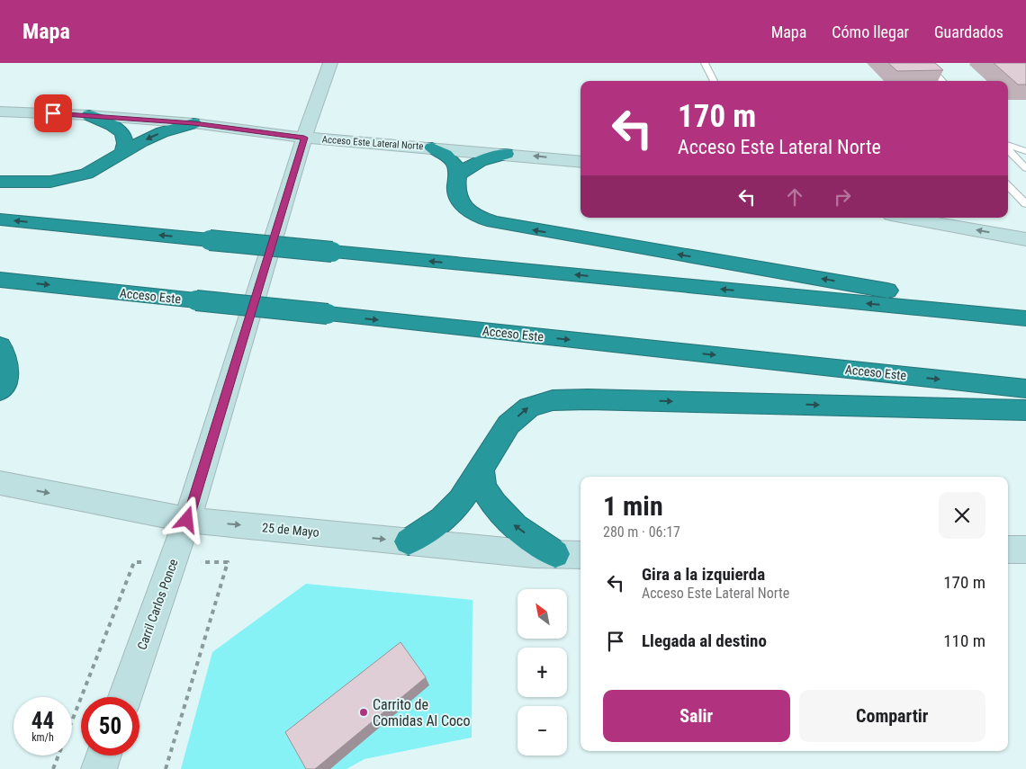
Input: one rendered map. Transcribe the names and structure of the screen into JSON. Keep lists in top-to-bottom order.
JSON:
{
  "streets": {
    "highway": ["Acceso Este"],
    "street": ["Acceso Este Lateral Norte", "25 de Mayo", "Carril Carlos Ponce"]
  },
  "crossings": [
    ["Acceso Este Lateral Norte", "Carril Carlos Ponce"],
    ["25 de Mayo", "Carril Carlos Ponce"]
  ],
  "one_way": ["25 de Mayo"],
  "places": ["Carrito de Comidas Al Coco"],
  "north": "top left",
  "page": {
    "header": "Mapa",
    "nav": ["Mapa", "Cómo llegar", "Guardados"],
    "turn": ["170 m", "Acceso Este Lateral Norte"],
    "heading": ["1 min", "280 m · 06:17"],
    "list": [
      {
        "name": "Gira a la izquierda",
        "note": "Acceso Este Lateral Norte",
        "value": "170 m"
      },
      {
        "name": "Llegada al destino",
        "value": "110 m"
      }
    ],
    "map_buttons": ["+", "−"],
    "buttons": ["Salir", "Compartir"],
    "speed": "44 km/h",
    "limit": "50"
  }
}
